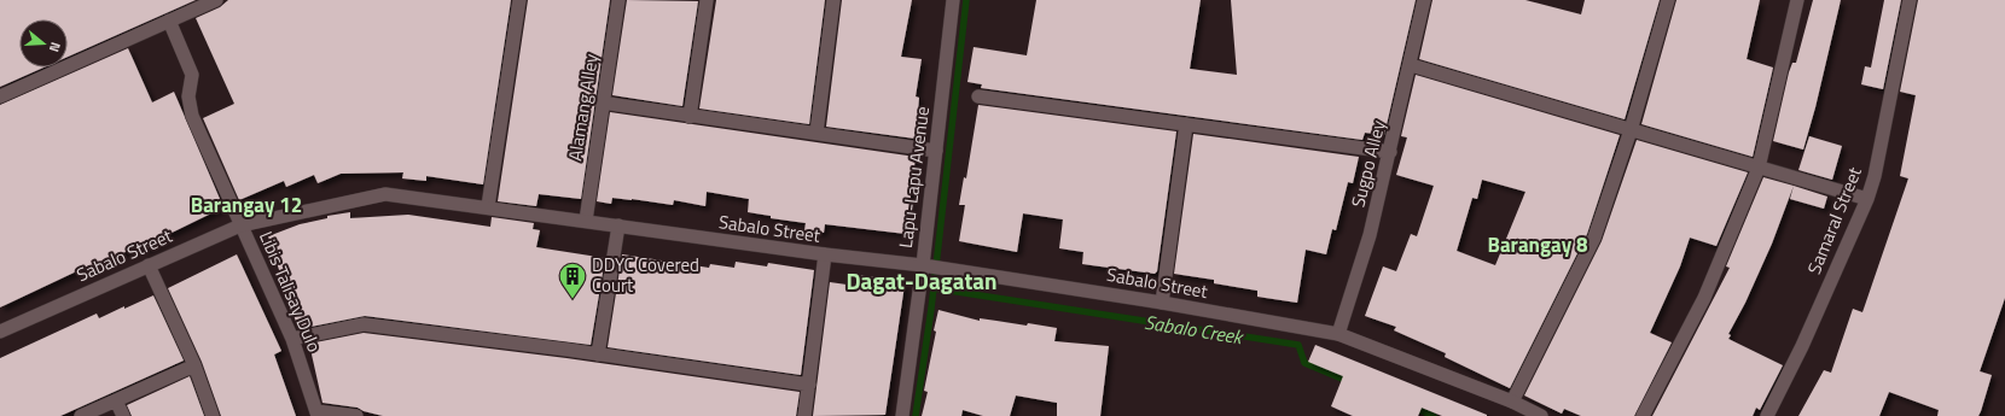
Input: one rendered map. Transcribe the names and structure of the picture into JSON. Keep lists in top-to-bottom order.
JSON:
{
  "streets": {
    "street": [
      "Alamang Alley",
      "Sugpo Alley",
      "Lapu-Lapu Avenue",
      "Samaral Street",
      "Sabalo Street",
      "Libis Talisay Dulo"
    ]
  },
  "crossings": [
    ["Alamang Alley", "Sabalo Street"],
    ["Sugpo Alley", "Sabalo Street"],
    ["Lapu-Lapu Avenue", "Sabalo Street"],
    ["Sabalo Street", "Libis Talisay Dulo"]
  ],
  "districts": ["Barangay 12", "Barangay 8", "Dagat-Dagatan"],
  "water": ["Sabalo Creek"],
  "places": {
    "building": ["DDYC Covered Court"]
  },
  "north": "right"
}
